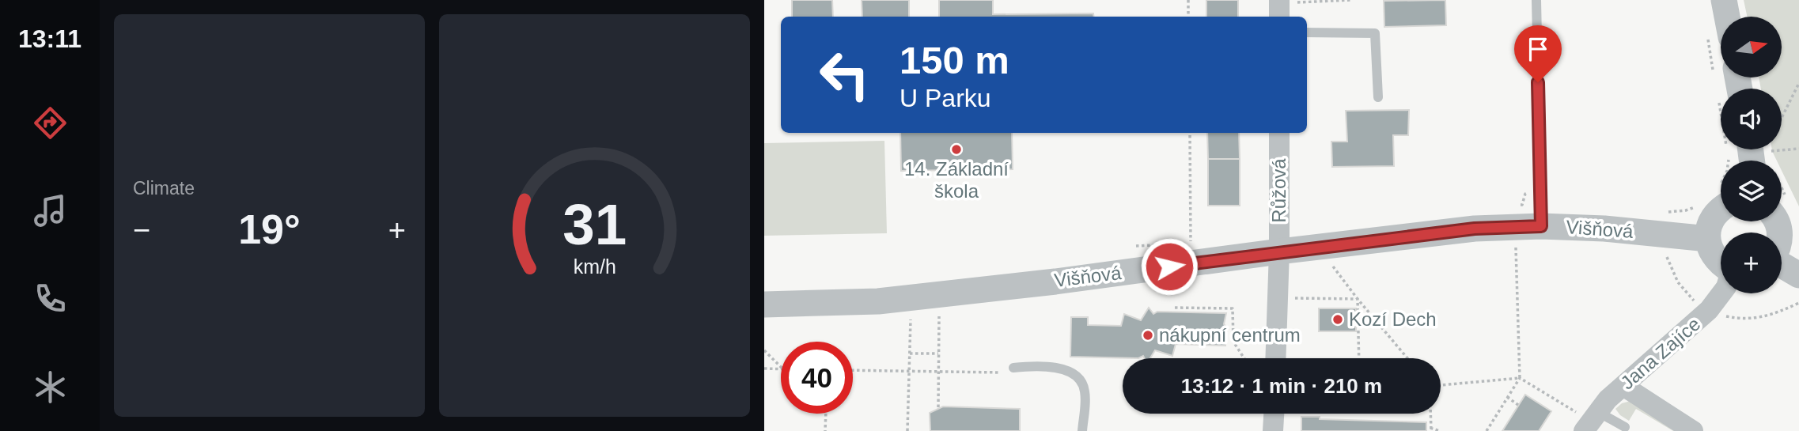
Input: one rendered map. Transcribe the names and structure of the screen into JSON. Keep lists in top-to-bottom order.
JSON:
{
  "streets": {
    "street": ["Růžová", "Višňová", "Jana Zajíce"]
  },
  "crossings": [
    ["Růžová", "Višňová"]
  ],
  "places": ["14. Základní škola", "Kozí Dech", "nákupní centrum"],
  "north": "right",
  "page": {
    "tabs": "13:11",
    "tile": "Climate",
    "map_buttons": "+",
    "turn": ["150 m", "U Parku"],
    "heat": ["−", "19°", "+"],
    "limit": "40",
    "trip": "13:12 · 1 min · 210 m",
    "gauge": ["31", "km/h"]
  }
}
